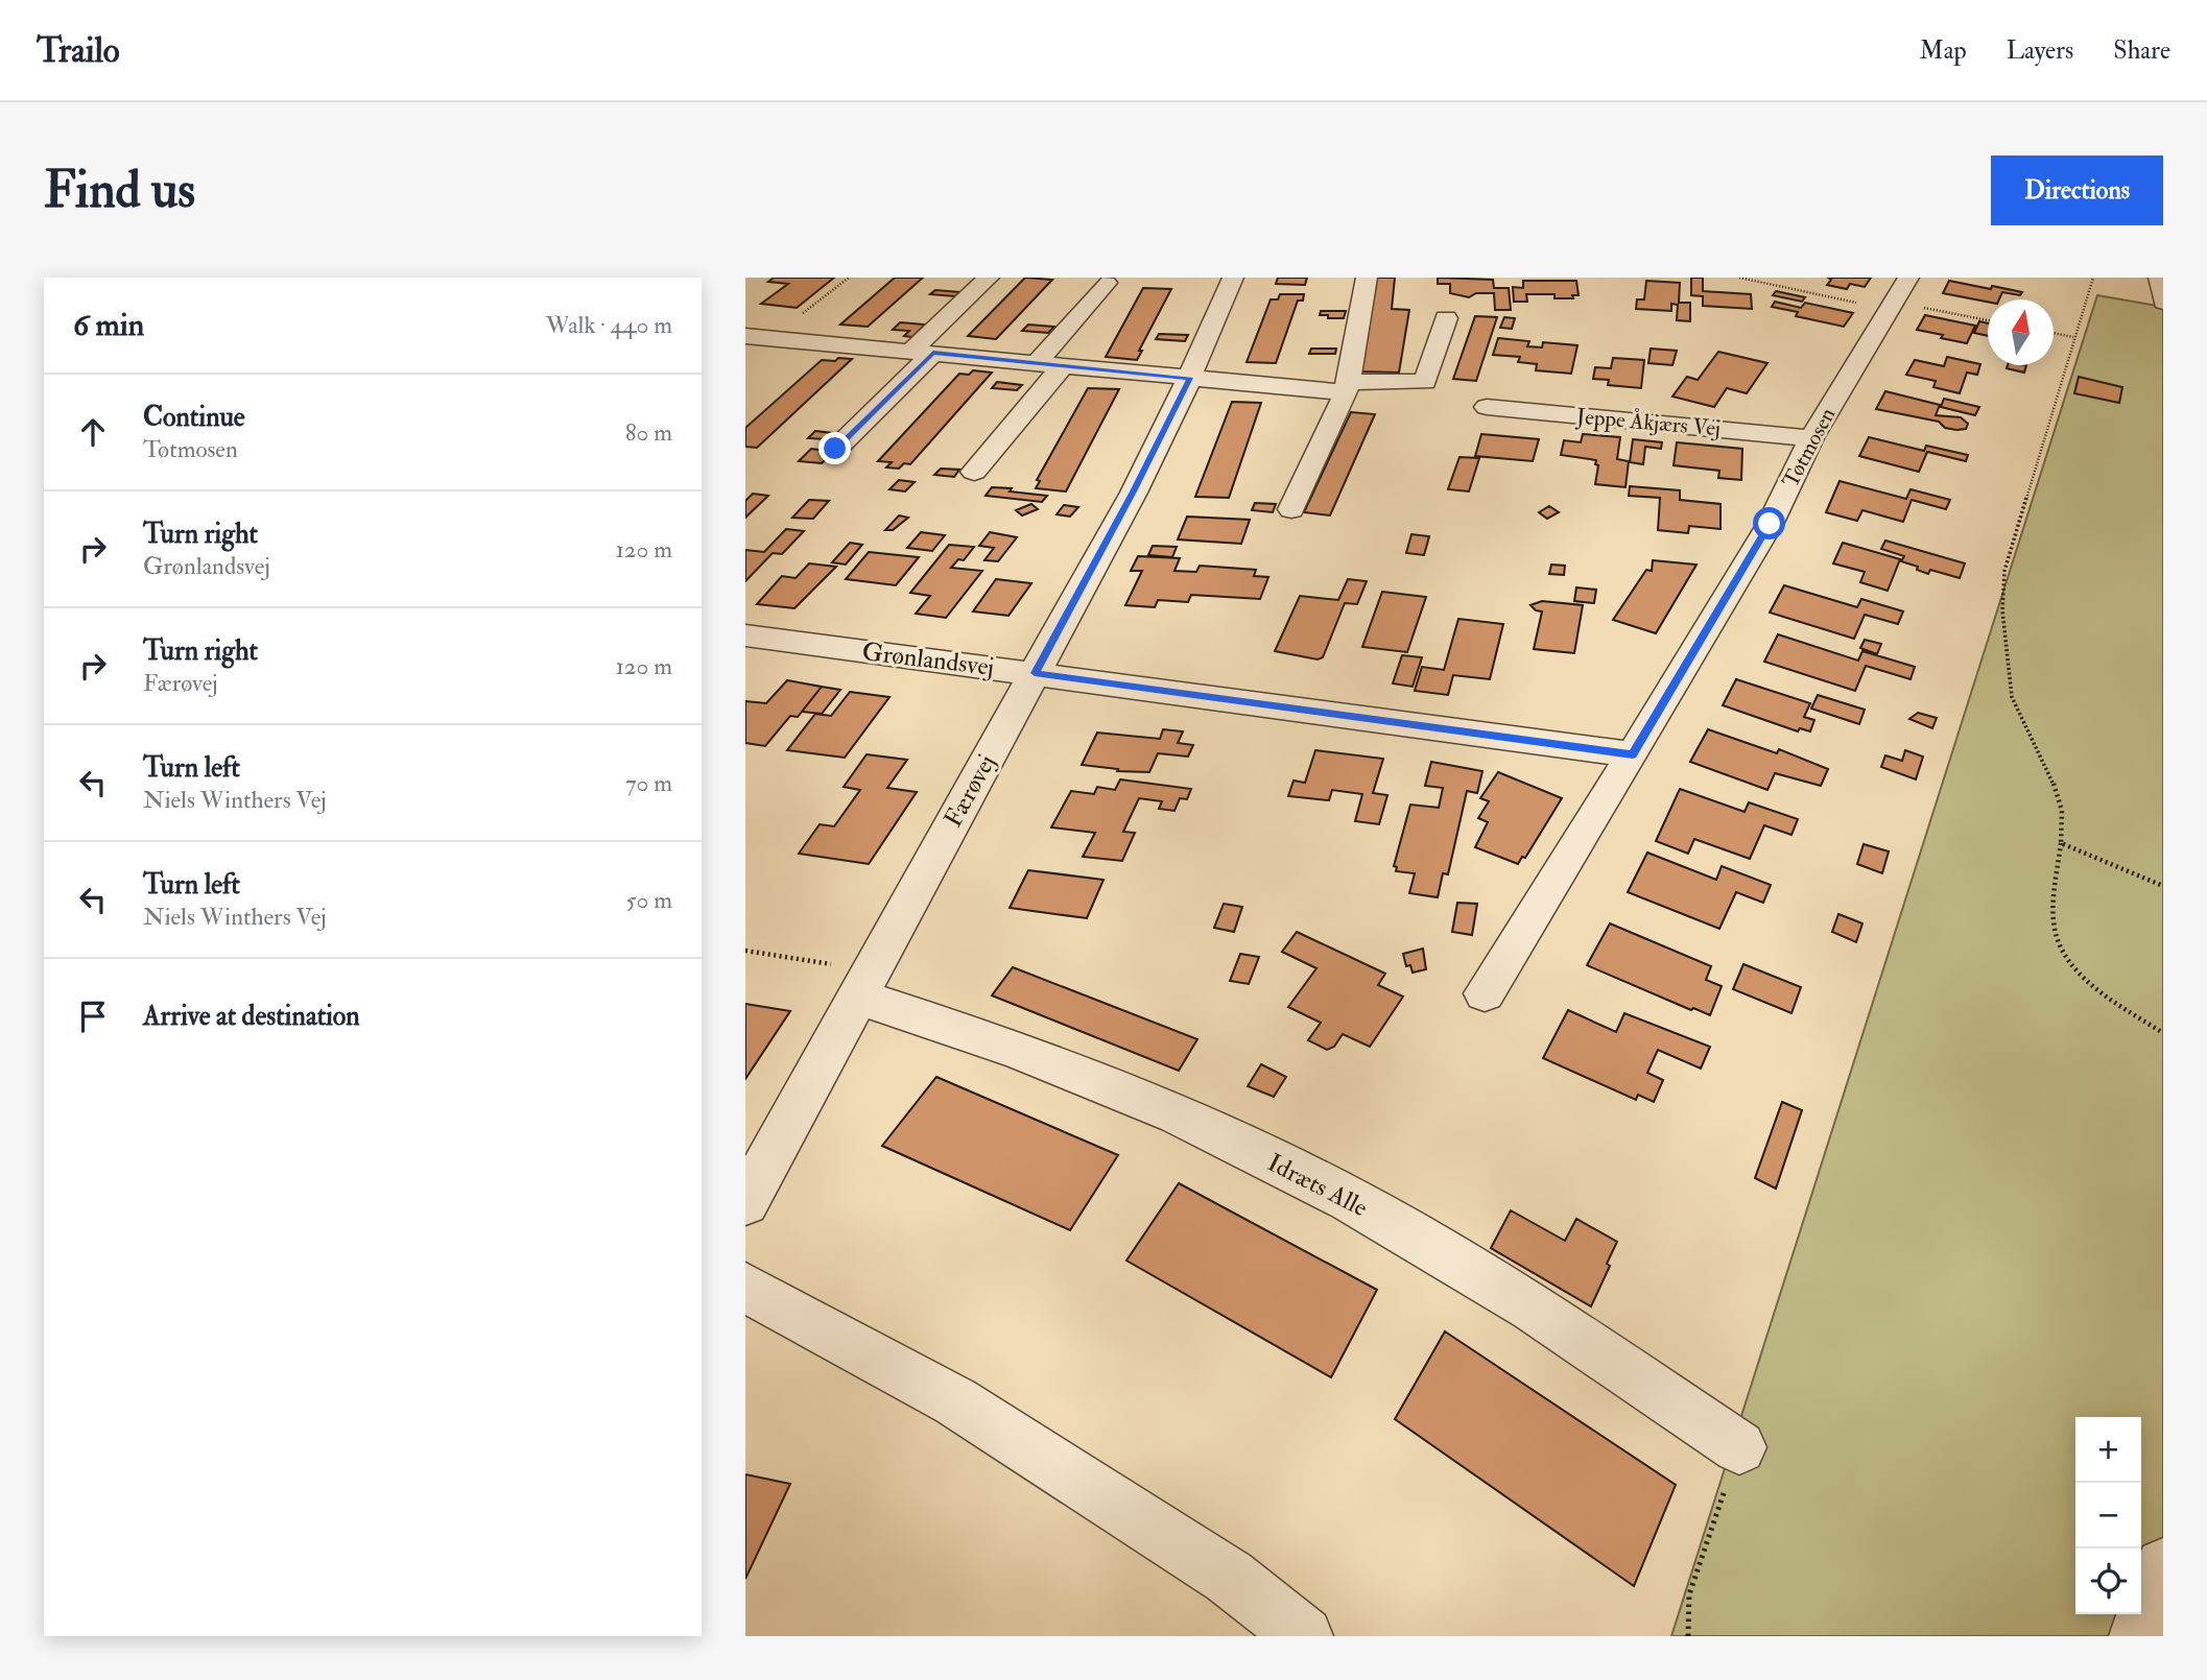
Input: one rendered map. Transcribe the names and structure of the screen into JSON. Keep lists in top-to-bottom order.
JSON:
{
  "streets": {
    "street": [
      "Jeppe Åkjærs Vej",
      "Tøtmosen",
      "Grønlandsvej",
      "Færøvej",
      "Idræts Alle"
    ]
  },
  "crossings": [
    ["Jeppe Åkjærs Vej", "Tøtmosen"],
    ["Tøtmosen", "Grønlandsvej"],
    ["Grønlandsvej", "Færøvej"],
    ["Færøvej", "Idræts Alle"]
  ],
  "north": "top",
  "page": {
    "header": "Trailo",
    "nav": ["Map", "Layers", "Share"],
    "buttons": "Directions",
    "title": "Find us",
    "heading": ["6 min", "Walk · 440 m"],
    "list": [
      ["Continue", "Tøtmosen", "80 m"],
      ["Turn right", "Grønlandsvej", "120 m"],
      ["Turn right", "Færøvej", "120 m"],
      ["Turn left", "Niels Winthers Vej", "70 m"],
      ["Turn left", "Niels Winthers Vej", "50 m"],
      "Arrive at destination"
    ],
    "map_buttons": ["+", "−"]
  }
}
